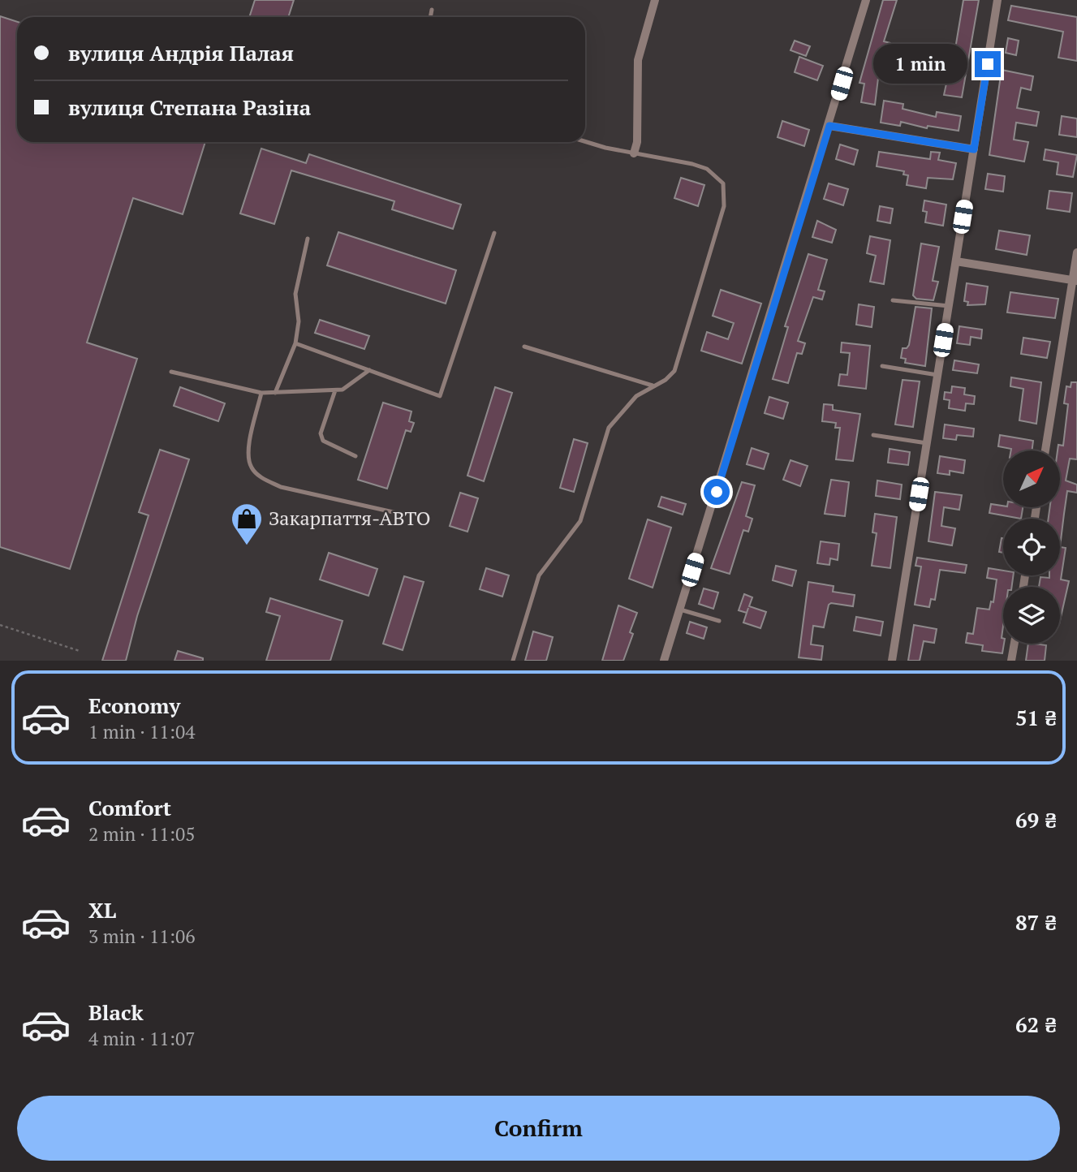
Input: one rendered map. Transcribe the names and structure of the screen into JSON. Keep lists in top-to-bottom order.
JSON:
{
  "places": {
    "shop": ["Закарпаття-АВТО"]
  },
  "north": "top right",
  "page": {
    "banner": ["вулиця Андрія Палая", "вулиця Степана Разіна"],
    "bubble": "1 min",
    "list": [
      {
        "name": "Economy",
        "note": "1 min · 11:04",
        "value": "51 ₴"
      },
      {
        "name": "Comfort",
        "note": "2 min · 11:05",
        "value": "69 ₴"
      },
      {
        "name": "XL",
        "note": "3 min · 11:06",
        "value": "87 ₴"
      },
      {
        "name": "Black",
        "note": "4 min · 11:07",
        "value": "62 ₴"
      }
    ],
    "buttons": "Confirm"
  }
}
